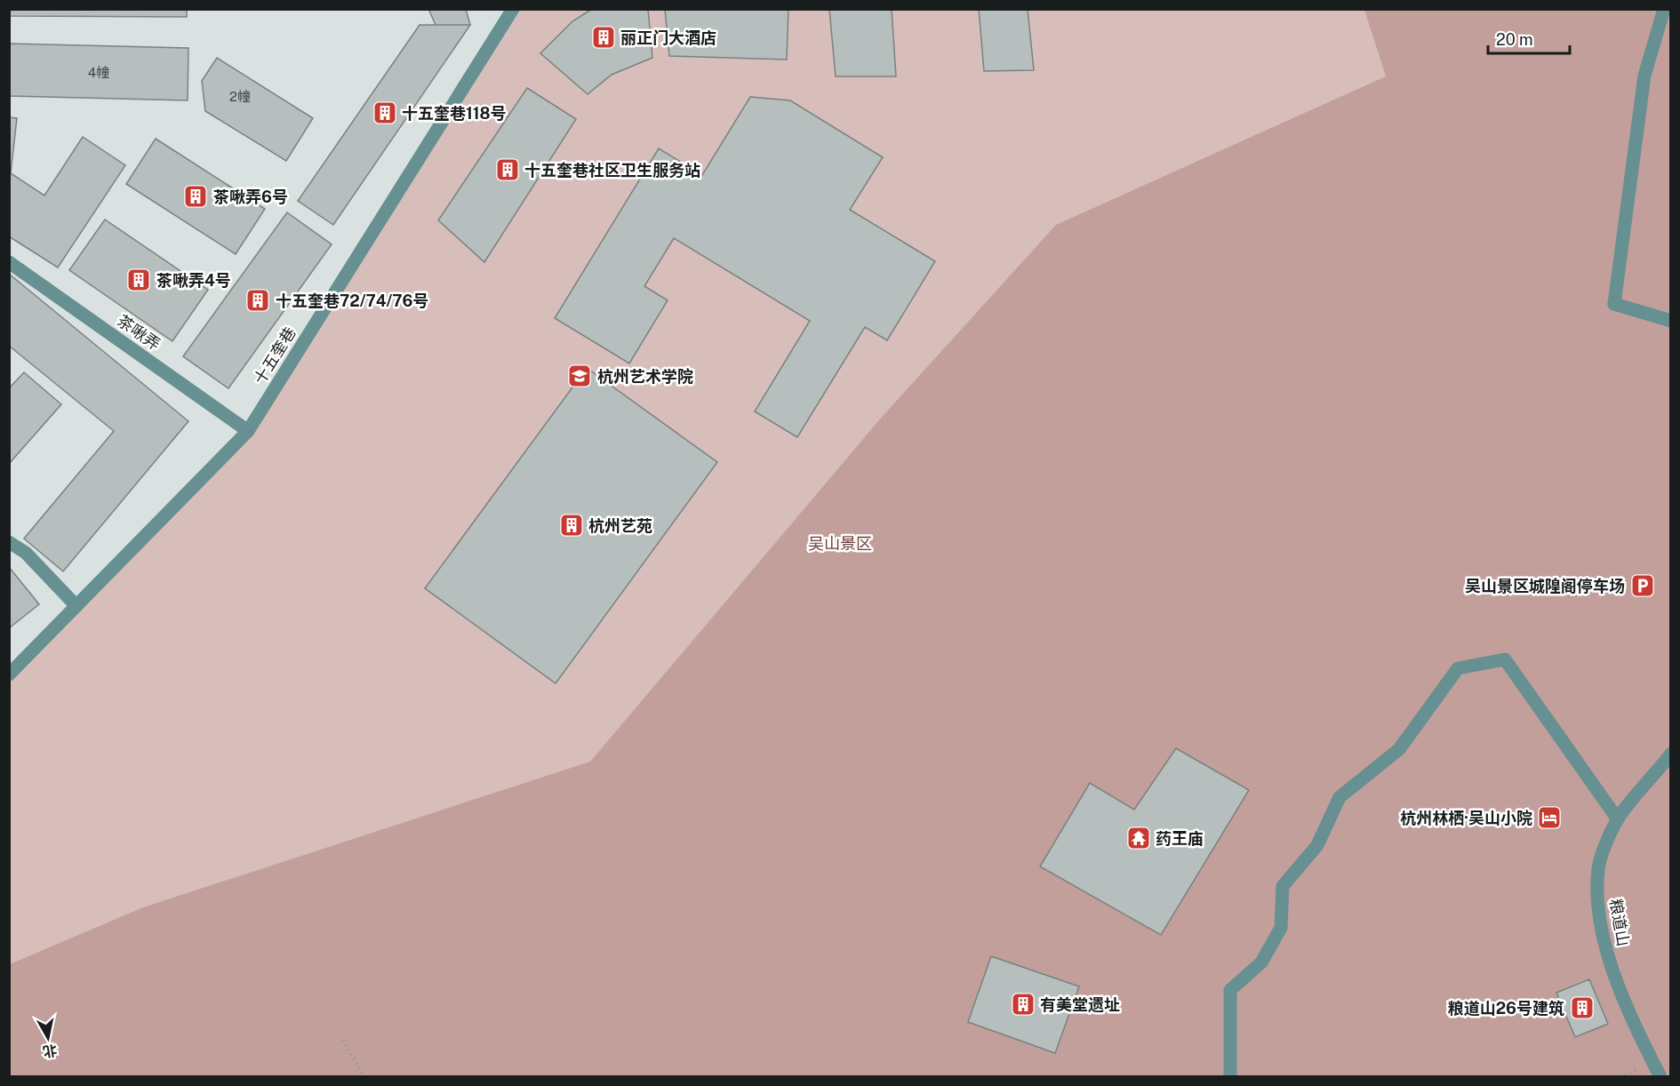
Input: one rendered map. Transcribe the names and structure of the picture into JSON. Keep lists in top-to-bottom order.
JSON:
{
  "streets": {
    "street": ["茶啾弄", "十五奎巷", "粮道山"]
  },
  "crossings": [
    ["茶啾弄", "十五奎巷"]
  ],
  "parks": ["吴山景区"],
  "places": {
    "building": [
      "丽正门大酒店",
      "十五奎巷118号",
      "十五奎巷社区卫生服务站",
      "茶啾弄6号",
      "茶啾弄4号",
      "十五奎巷72/74/76号",
      "杭州艺苑",
      "有美堂遗址",
      "粮道山26号建筑"
    ],
    "school or university": ["杭州艺术学院"],
    "parking": ["吴山景区城隍阁停车场"],
    "hotel": ["杭州林栖·吴山小院"],
    "temple": ["药王庙"]
  },
  "house_numbers": ["4幢", "2幢"],
  "scale_bar": "20 m",
  "north": "bottom"
}
